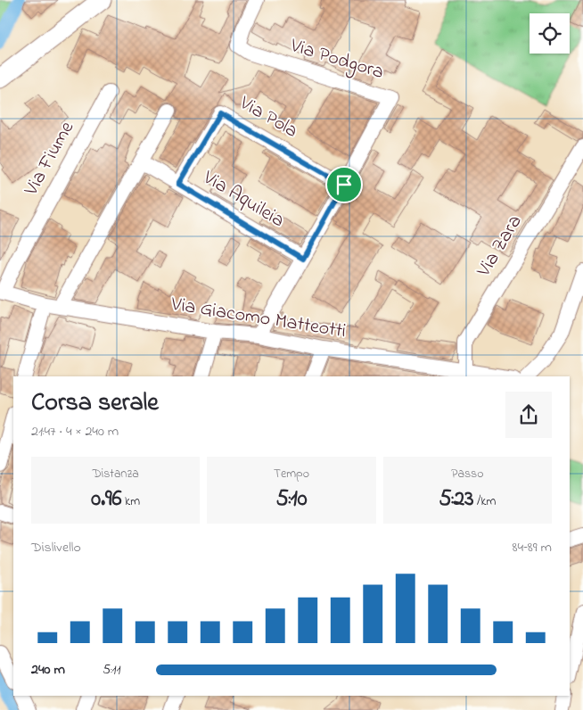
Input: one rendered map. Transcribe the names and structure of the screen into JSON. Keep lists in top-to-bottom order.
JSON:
{
  "streets": {
    "street": [
      "Via Podgora",
      "Via Pola",
      "Via Fiume",
      "Via Aquileia",
      "Via Zara",
      "Via Giacomo Matteotti"
    ]
  },
  "crossings": [
    ["Via Podgora", "Via Pola"],
    ["Via Podgora", "Via Aquileia"],
    ["Via Podgora", "Via Giacomo Matteotti"],
    ["Via Pola", "Via Aquileia"],
    ["Via Fiume", "Via Giacomo Matteotti"],
    ["Via Zara", "Via Giacomo Matteotti"]
  ],
  "page": {
    "heading": ["Corsa serale", "21:47 · 4 × 240 m"],
    "stats": [
      ["Distanza", "0.96 km"],
      ["Tempo", "5:10"],
      ["Passo", "5:23 /km"]
    ],
    "chart": ["Dislivello", "84–89 m"],
    "list": [
      {
        "name": "240 m",
        "note": "5:11"
      }
    ]
  }
}
